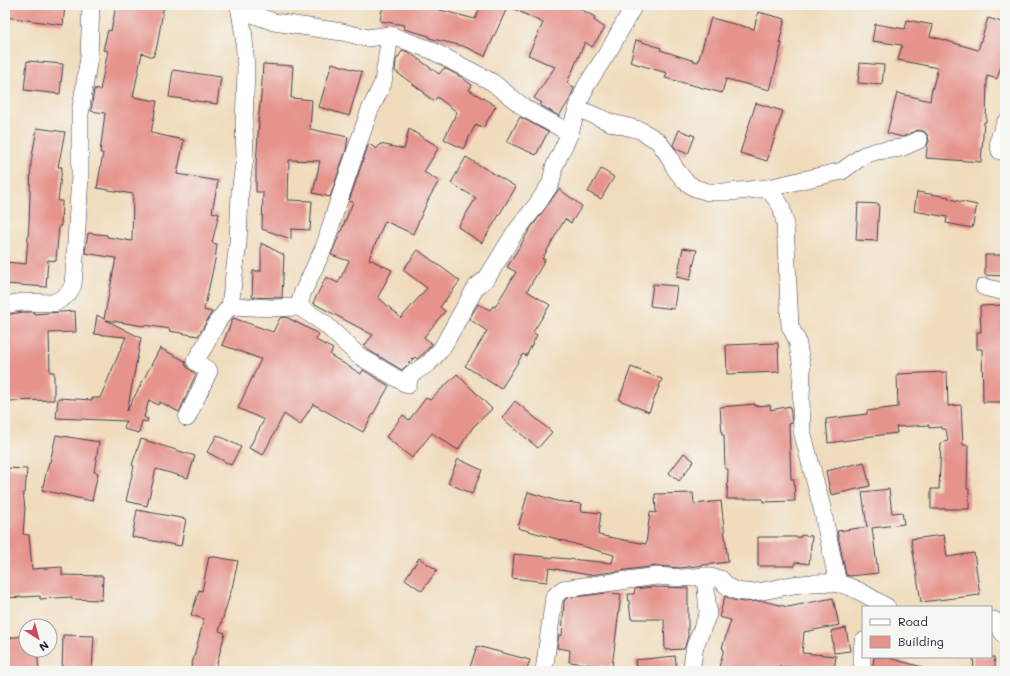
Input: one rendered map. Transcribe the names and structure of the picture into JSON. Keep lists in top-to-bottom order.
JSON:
{
  "legend": ["Road", "Building"],
  "north": "bottom right"
}
